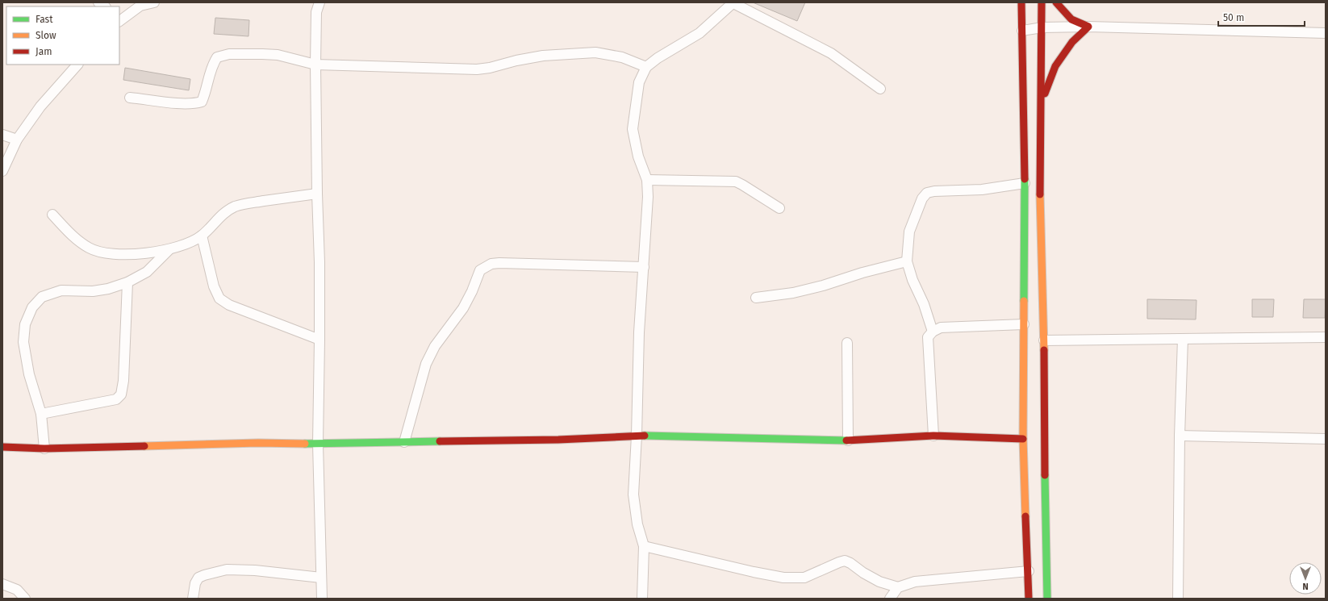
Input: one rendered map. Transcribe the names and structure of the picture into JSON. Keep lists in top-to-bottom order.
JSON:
{
  "legend": ["Fast", "Slow", "Jam"],
  "scale_bar": "50 m",
  "north": "bottom"
}
